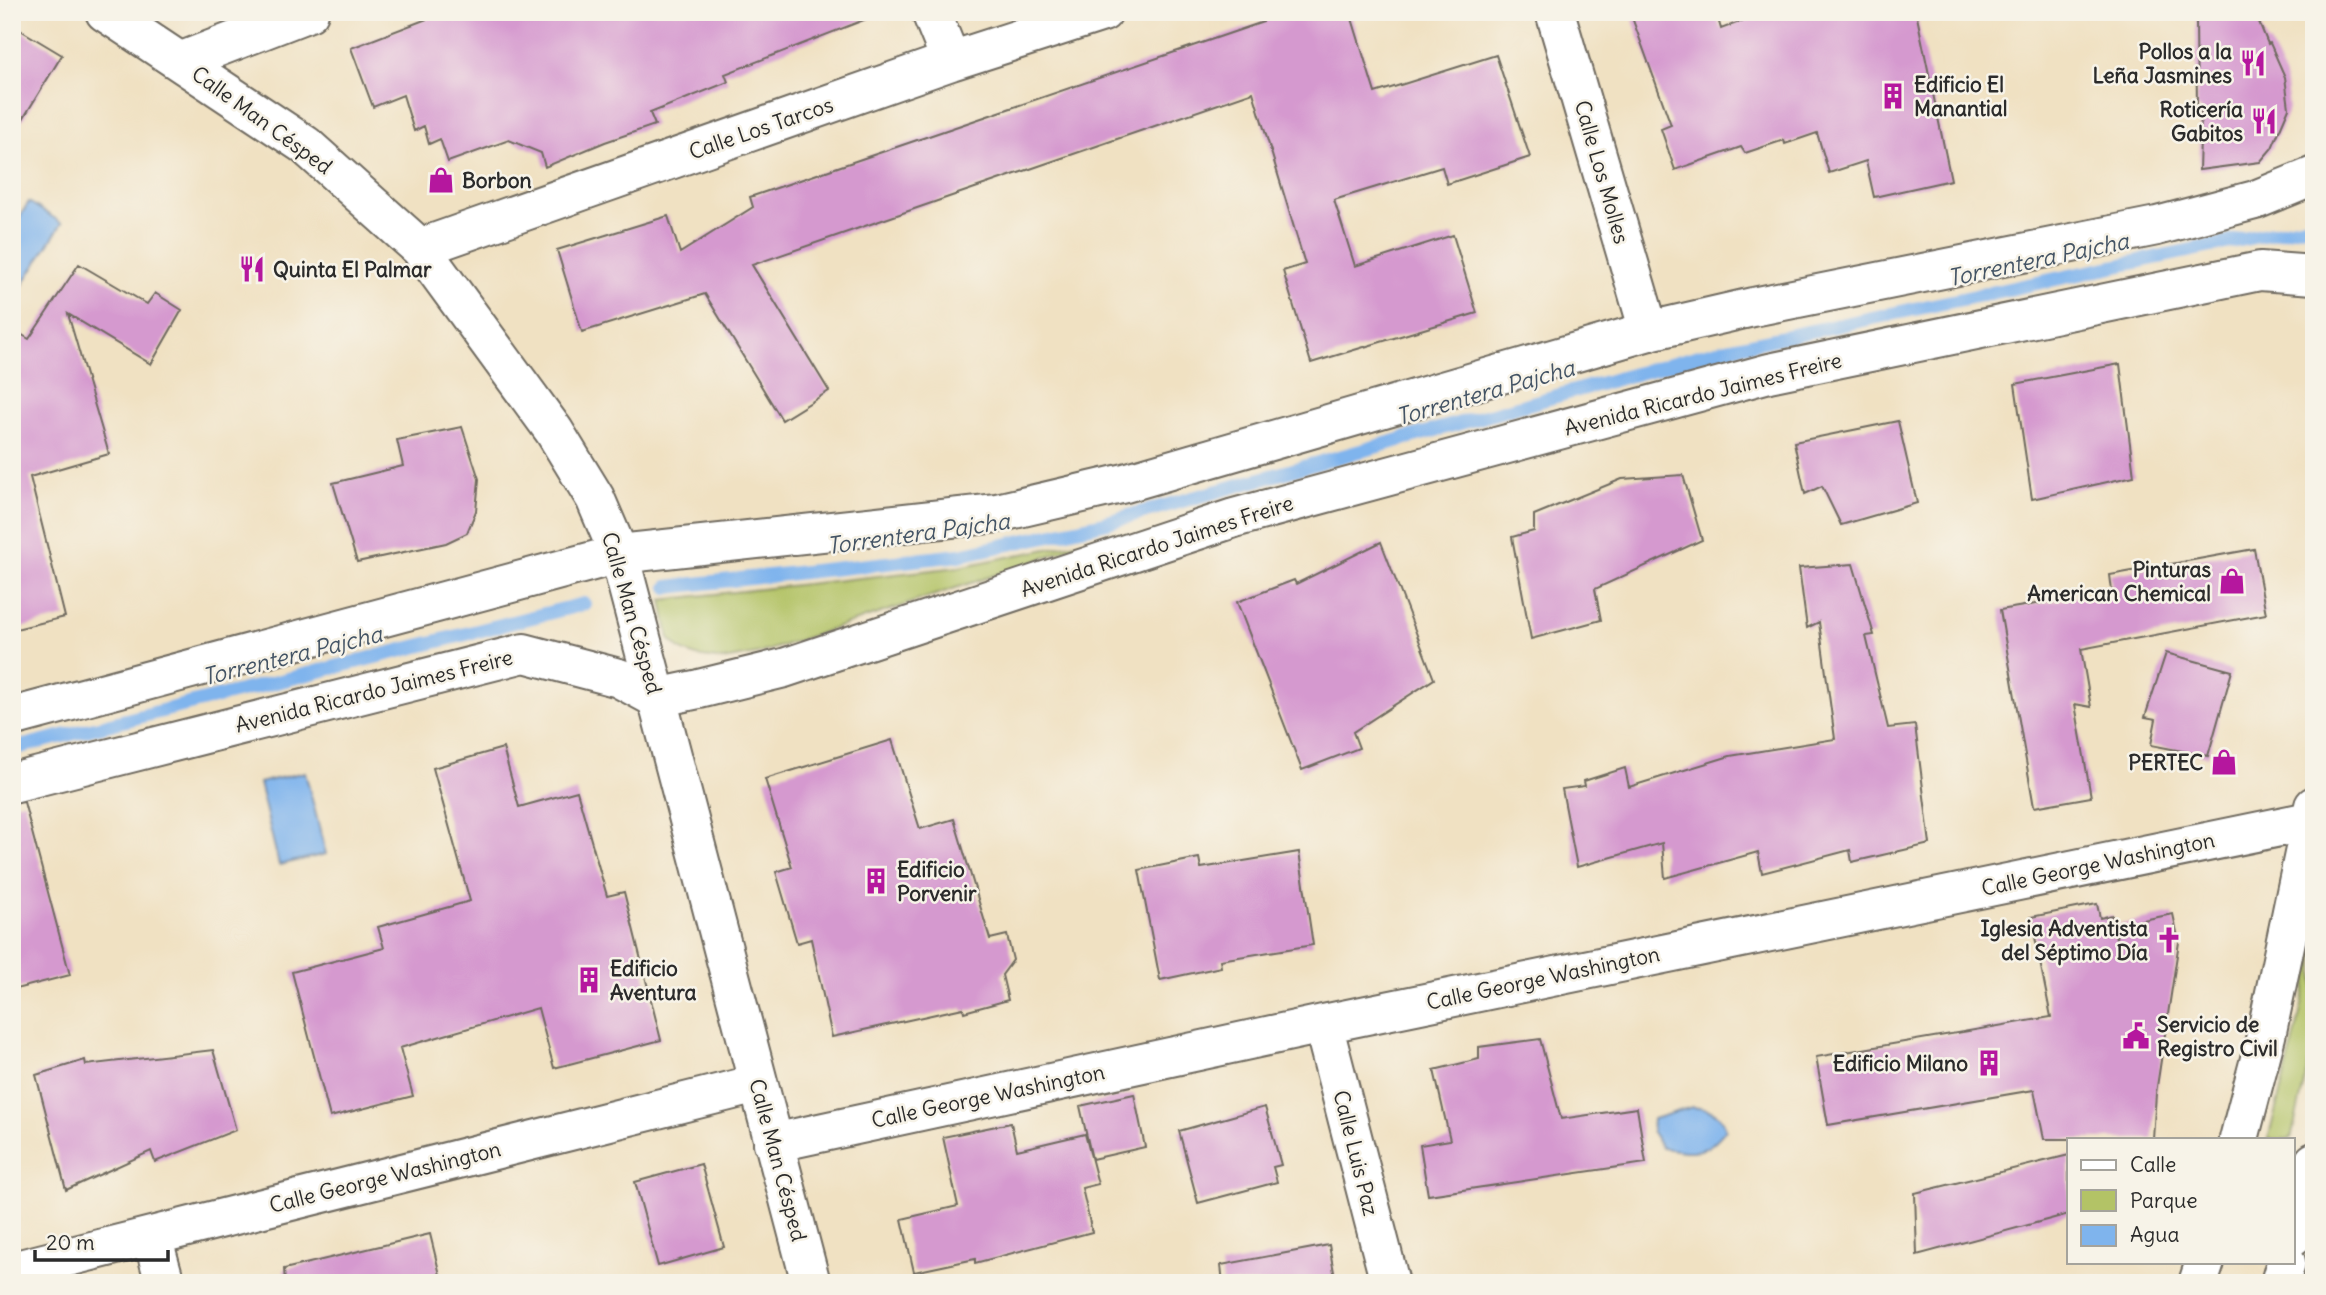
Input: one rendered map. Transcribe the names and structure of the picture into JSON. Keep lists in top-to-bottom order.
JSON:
{
  "streets": {
    "street": [
      "Calle Man Césped",
      "Calle Los Tarcos",
      "Calle Los Molles",
      "Avenida Ricardo Jaimes Freire",
      "Calle George Washington",
      "Calle Luis Paz"
    ]
  },
  "crossings": [
    ["Calle Man Césped", "Calle Los Tarcos"],
    ["Calle Man Césped", "Avenida Ricardo Jaimes Freire"],
    ["Calle Man Césped", "Calle George Washington"],
    ["Calle George Washington", "Calle Luis Paz"]
  ],
  "water": ["Torrentera Pajcha"],
  "places": {
    "restaurant": ["Pollos a la Leña Jasmines", "Roticería Gabitos", "Quinta El Palmar"],
    "building": [
      "Edificio El Manantial",
      "Edificio Porvenir",
      "Edificio Aventura",
      "Edificio Milano"
    ],
    "shop": ["Borbon", "Pinturas American Chemical", "PERTEC"],
    "church": ["Iglesia Adventista del Séptimo Día"],
    "public building": ["Servicio de Registro Civil"]
  },
  "legend": ["Calle", "Parque", "Agua"],
  "scale_bar": "20 m"
}
